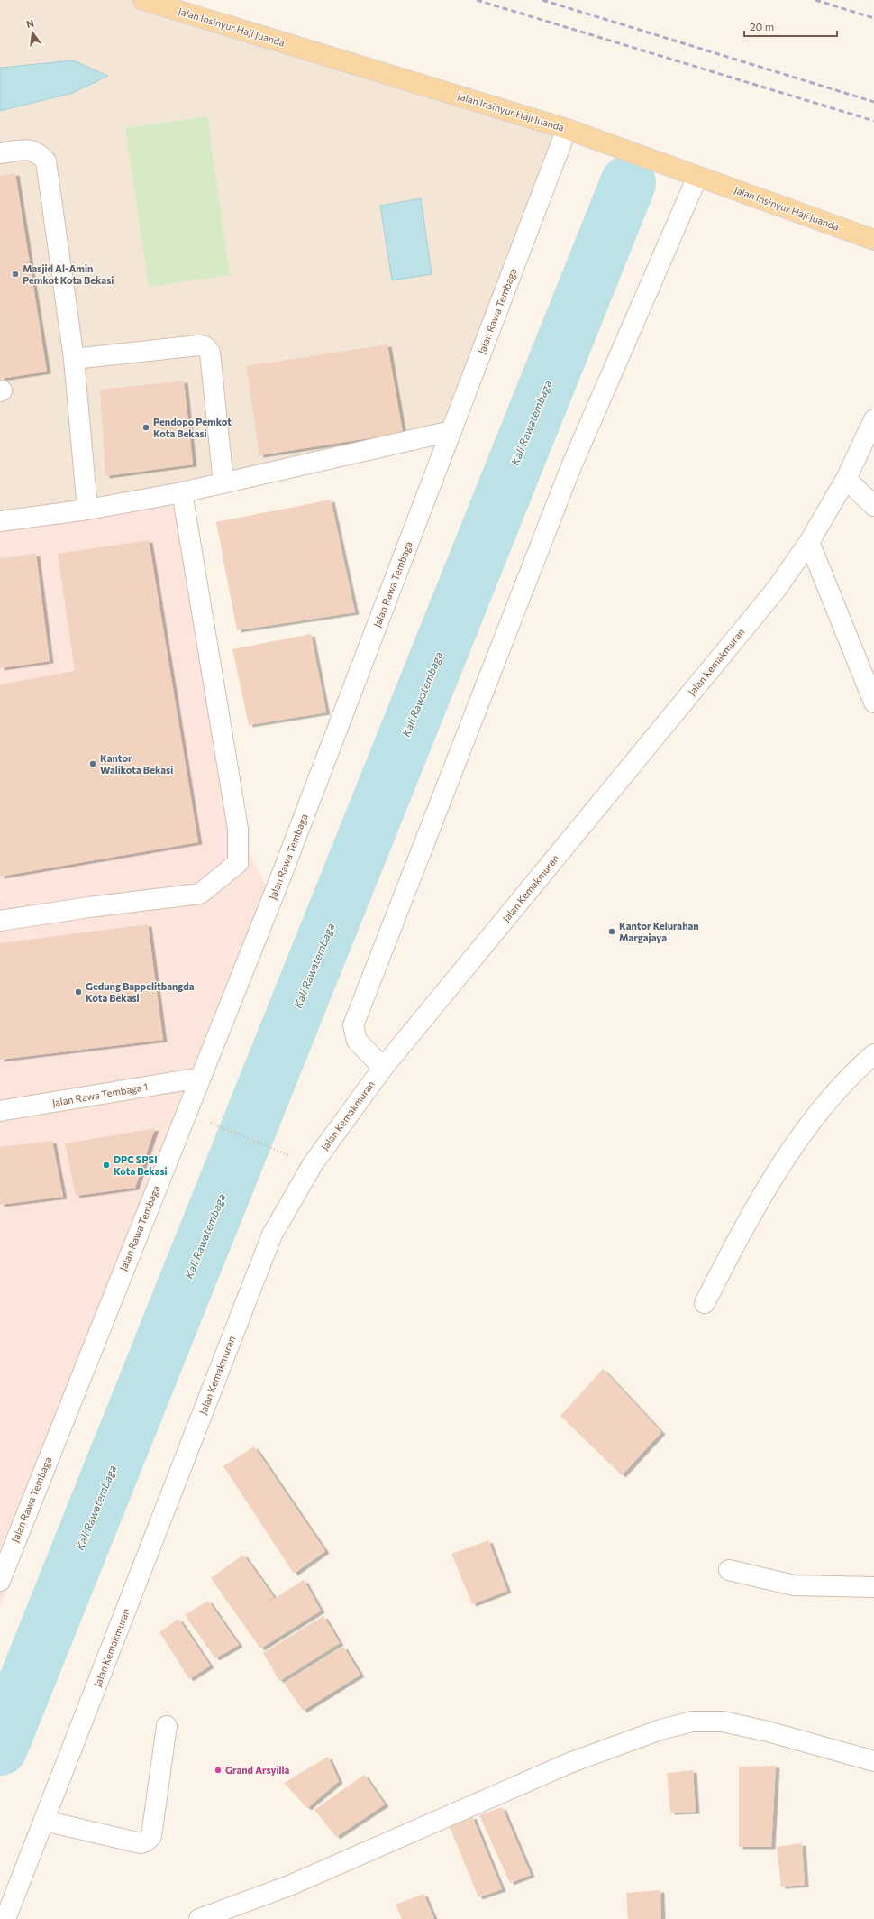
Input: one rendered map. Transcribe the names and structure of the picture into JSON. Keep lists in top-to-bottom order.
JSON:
{
  "streets": {
    "main road": ["Jalan Insinyur Haji Juanda"],
    "street": ["Jalan Rawa Tembaga", "Jalan Kemakmuran", "Jalan Rawa Tembaga 1"]
  },
  "crossings": [
    ["Jalan Insinyur Haji Juanda", "Jalan Rawa Tembaga"],
    ["Jalan Rawa Tembaga", "Jalan Rawa Tembaga 1"]
  ],
  "water": ["Kali Rawatembaga"],
  "places": [
    "Masjid Al-Amin Pemkot Kota Bekasi",
    "Pendopo Pemkot Kota Bekasi",
    "Kantor Walikota Bekasi",
    "Kantor Kelurahan Margajaya",
    "Gedung Bappelitbangda Kota Bekasi",
    "DPC SPSI Kota Bekasi",
    "Grand Arsyilla"
  ],
  "scale_bar": "20 m",
  "north": "top"
}
